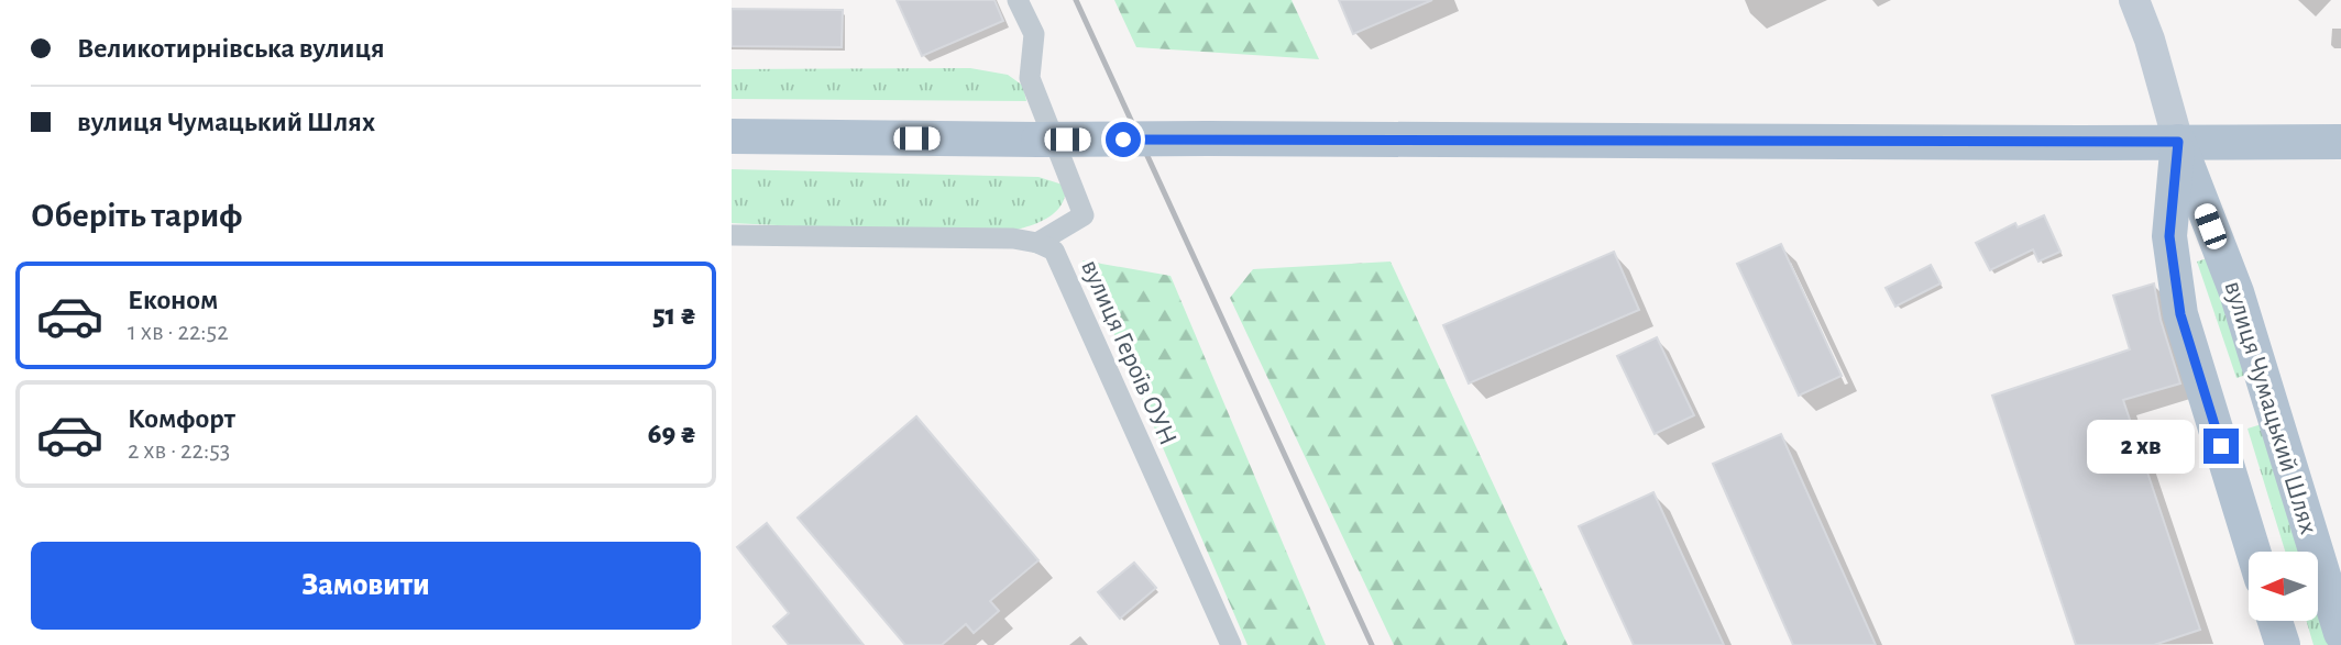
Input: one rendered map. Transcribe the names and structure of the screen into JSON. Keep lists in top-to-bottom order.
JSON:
{
  "streets": {
    "main road": ["вулиця Чумацький Шлях"],
    "street": ["вулиця Героїв ОУН"]
  },
  "north": "left",
  "page": {
    "banner": ["Великотирнівська вулиця", "вулиця Чумацький Шлях"],
    "heading": "Оберіть тариф",
    "list": [
      {
        "name": "Економ",
        "note": "1 хв · 22:52",
        "value": "51 ₴"
      },
      {
        "name": "Комфорт",
        "note": "2 хв · 22:53",
        "value": "69 ₴"
      }
    ],
    "bubble": "2 хв",
    "buttons": "Замовити"
  }
}
